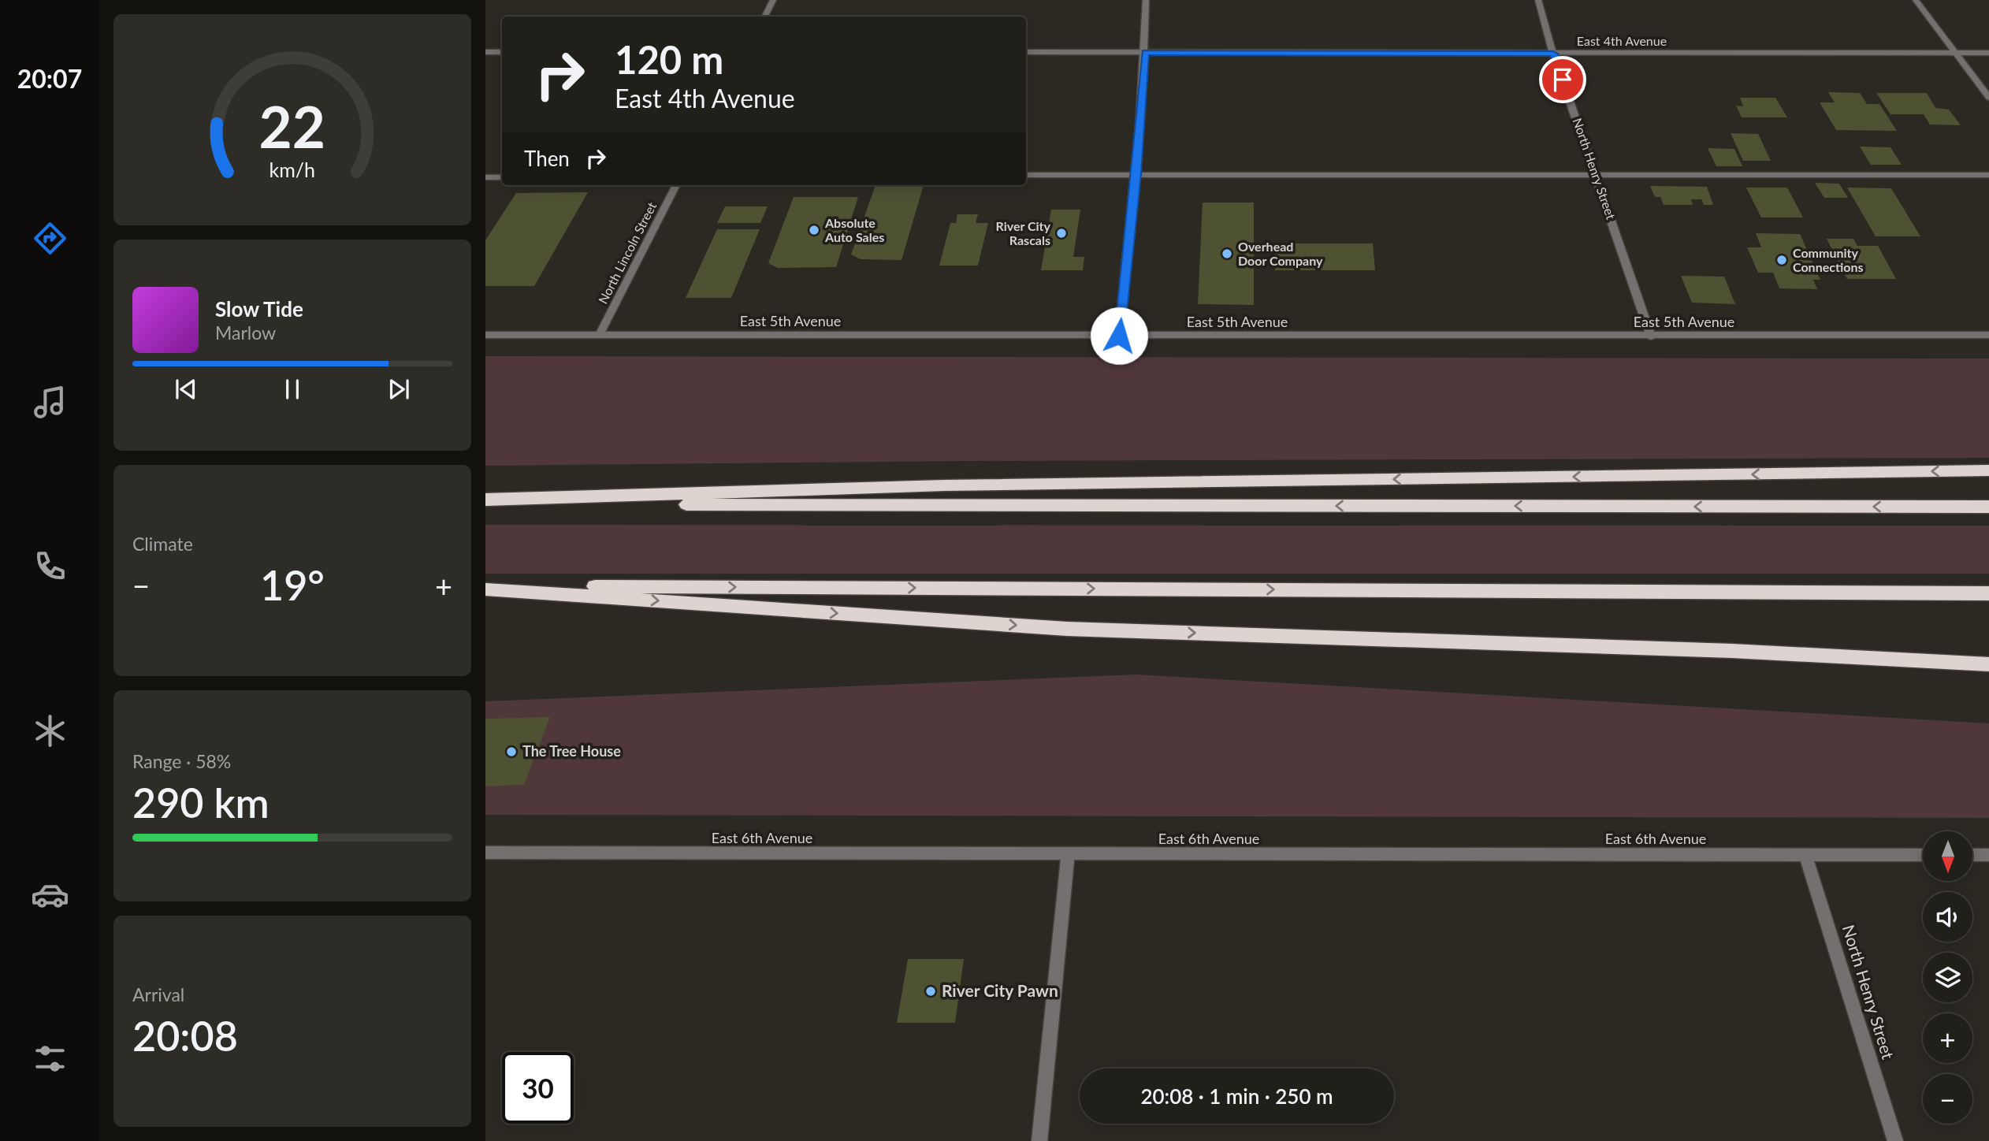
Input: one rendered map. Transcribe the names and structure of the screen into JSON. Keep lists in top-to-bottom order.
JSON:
{
  "streets": {
    "street": [
      "East 4th Avenue",
      "North Henry Street",
      "North Lincoln Street",
      "East 5th Avenue",
      "East 6th Avenue"
    ]
  },
  "crossings": [
    ["East 4th Avenue", "North Henry Street"],
    ["North Henry Street", "East 5th Avenue"],
    ["North Henry Street", "East 6th Avenue"],
    ["North Lincoln Street", "East 5th Avenue"]
  ],
  "places": [
    "Absolute Auto Sales",
    "River City Rascals",
    "Overhead Door Company",
    "Community Connections",
    "The Tree House",
    "River City Pawn"
  ],
  "north": "bottom",
  "page": {
    "tabs": "20:07",
    "turn": ["120 m", "East 4th Avenue"],
    "then": "Then",
    "song": ["Slow Tide", "Marlow"],
    "tile": [
      "Climate",
      ["Range · 58%", "290 km"],
      ["Arrival", "20:08"]
    ],
    "heat": ["−", "19°", "+"],
    "map_buttons": ["+", "−"],
    "limit": "30",
    "trip": "20:08 · 1 min · 250 m",
    "gauge": ["22", "km/h"]
  }
}
